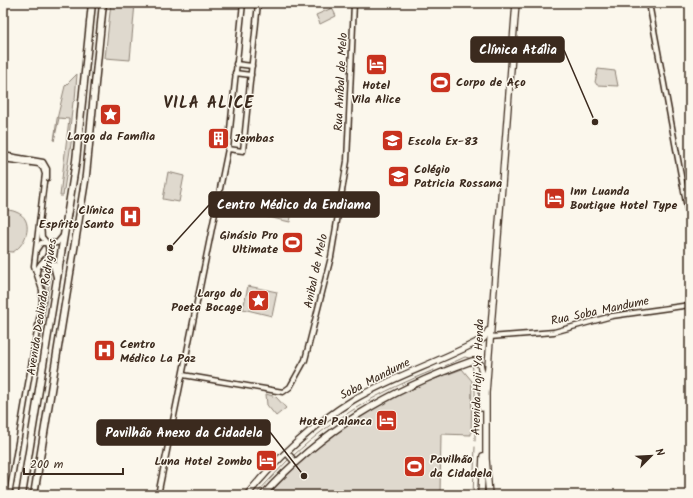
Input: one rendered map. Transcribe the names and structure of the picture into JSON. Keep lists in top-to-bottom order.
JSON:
{
  "streets": {
    "highway": ["Avenida Deolinda Rodrigues"],
    "main road": ["Avenida Hoji Ya Henda", "Soba Mandume"],
    "street": ["Rua Aníbal de Melo", "Anibal de Melo", "Rua Soba Mandume"]
  },
  "crossings": [
    ["Rua Aníbal de Melo", "Anibal de Melo"],
    ["Rua Soba Mandume", "Avenida Hoji Ya Henda"],
    ["Rua Soba Mandume", "Soba Mandume"],
    ["Avenida Hoji Ya Henda", "Soba Mandume"]
  ],
  "districts": ["VILA ALICE"],
  "places": {
    "hotel": [
      "Hotel Vila Alice",
      "Inn Luanda Boutique Hotel Type",
      "Hotel Palanca",
      "Luna Hotel Zombo"
    ],
    "sports": ["Corpo de Aço", "Ginásio Pro Ultimate", "Pavilhão da Cidadela"],
    "place": ["Largo da Família", "Largo do Poeta Bocage"],
    "other": ["Clínica Atália", "Centro Médico da Endiama", "Pavilhão Anexo da Cidadela"],
    "building": ["Jembas"],
    "school or university": ["Escola Ex-83", "Colégio Patricia Rossana"],
    "hospital": ["Clínica Espírito Santo", "Centro Médico La Paz"]
  },
  "scale_bar": "200 m",
  "north": "top right"
}
